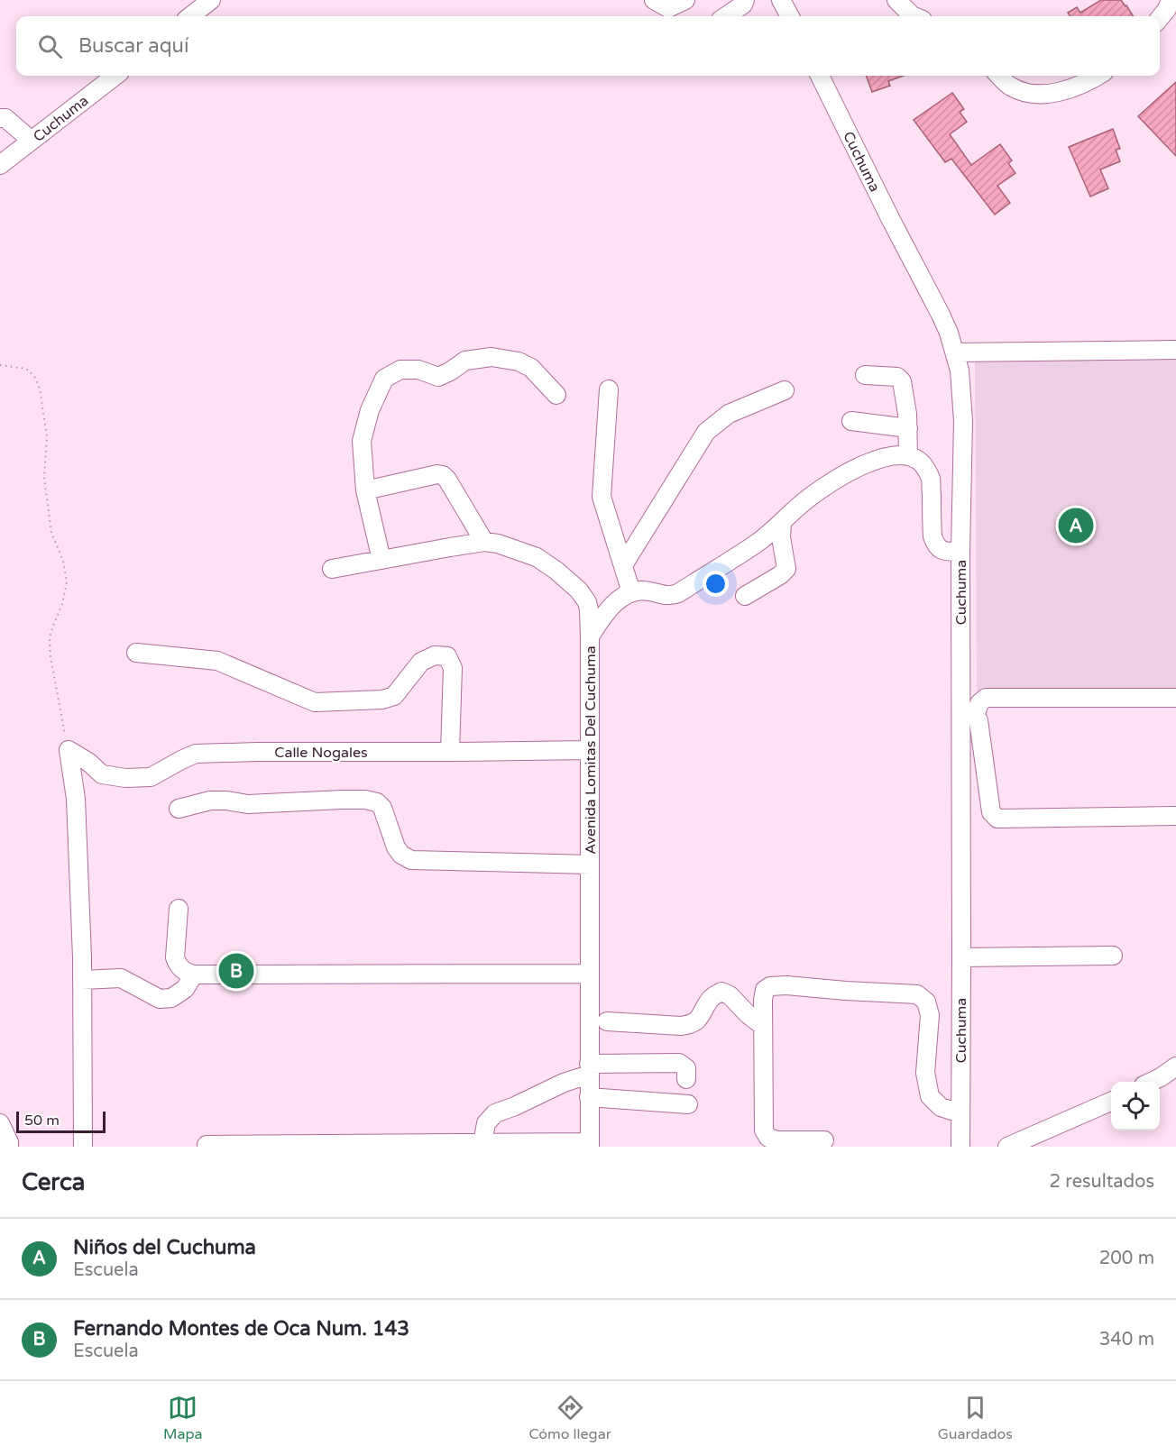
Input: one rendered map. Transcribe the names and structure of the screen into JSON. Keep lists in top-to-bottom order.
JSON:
{
  "streets": {
    "street": ["Cuchuma", "Avenida Lomitas Del Cuchuma", "Calle Nogales"]
  },
  "crossings": [
    ["Avenida Lomitas Del Cuchuma", "Calle Nogales"]
  ],
  "scale_bar": "50 m",
  "page": {
    "search": "Buscar aquí",
    "pins": ["A", "B"],
    "scale": "50 m",
    "heading": ["Cerca", "2 resultados"],
    "list": [
      {
        "mark": "A",
        "name": "Niños del Cuchuma",
        "note": "Escuela",
        "value": "200 m"
      },
      {
        "mark": "B",
        "name": "Fernando Montes de Oca Num. 143",
        "note": "Escuela",
        "value": "340 m"
      }
    ],
    "nav": ["Mapa", "Cómo llegar", "Guardados"]
  }
}
